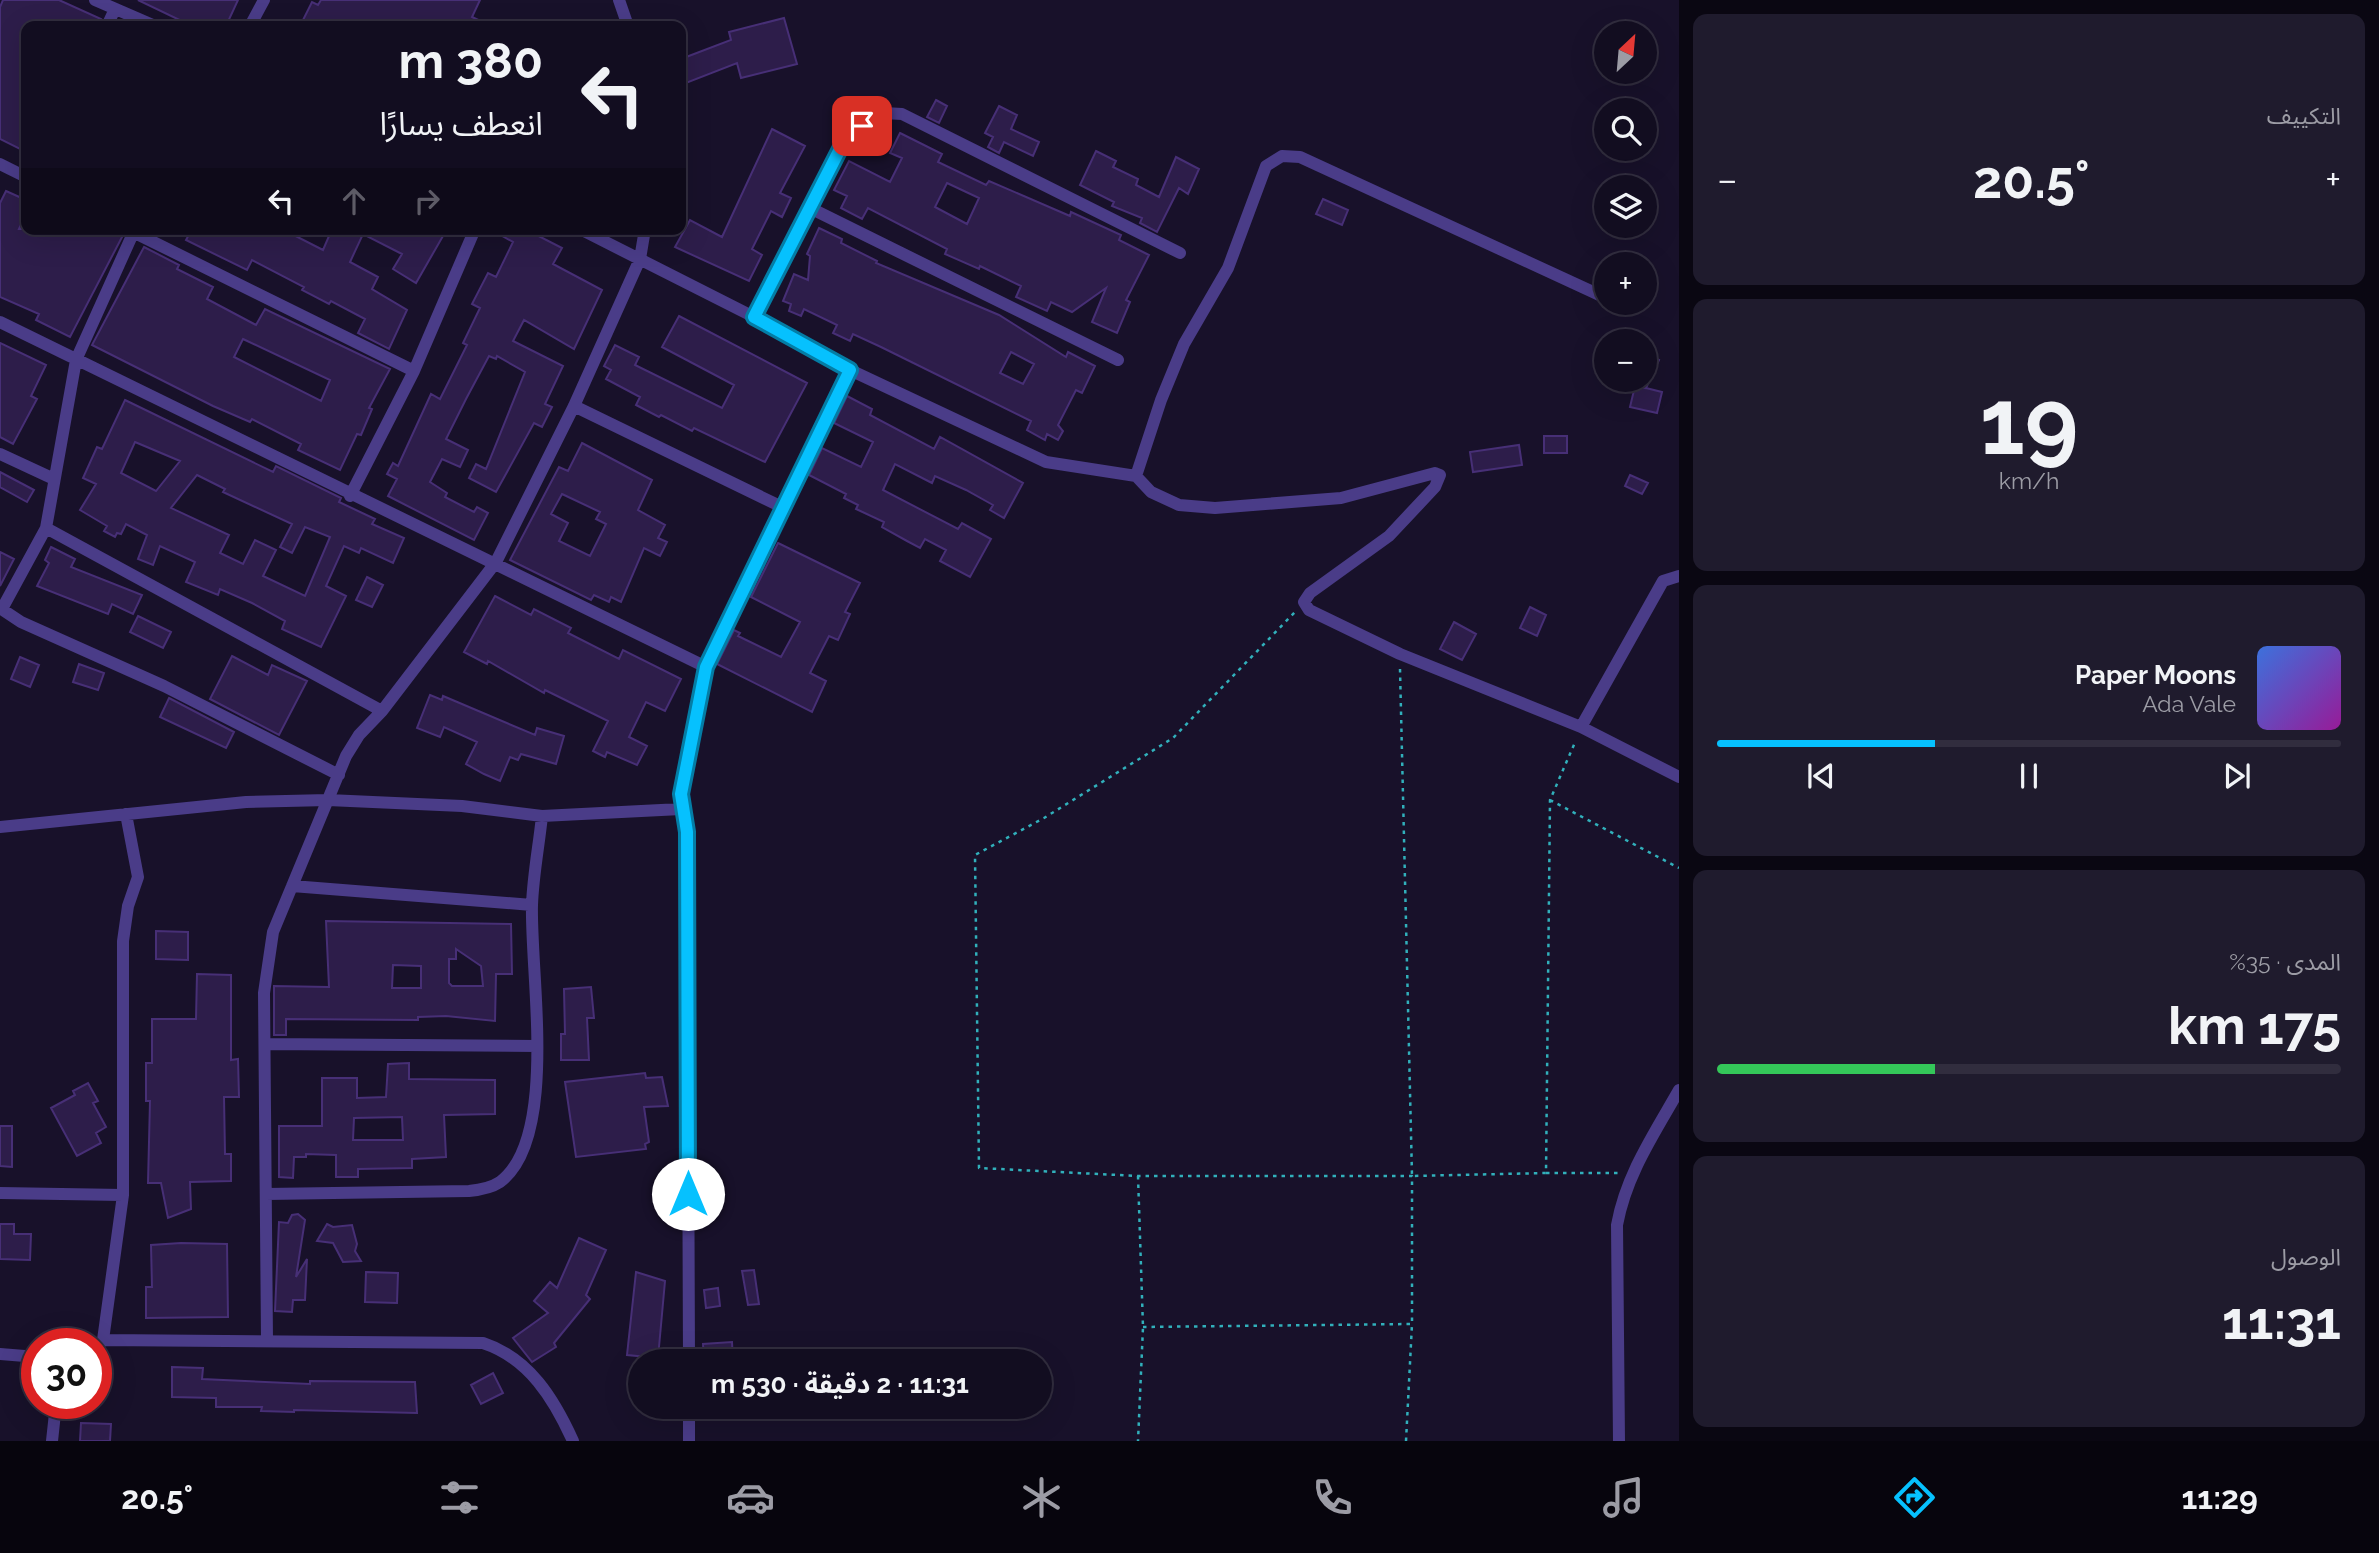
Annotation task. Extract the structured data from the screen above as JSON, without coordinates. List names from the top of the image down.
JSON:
{
  "north": "top right",
  "page": {
    "tile": [
      "التكييف",
      ["19", "km/h"],
      ["المدى · 35%", "175 km"],
      ["الوصول", "11:31"]
    ],
    "map_buttons": ["+", "−"],
    "turn": ["380 m", "انعطف يسارًا"],
    "heat": ["−", "20.5°", "+"],
    "song": ["Paper Moons", "Ada Vale"],
    "limit": "30",
    "trip": "11:31 · 2 دقيقة · 530 m",
    "tabs": ["11:29", "20.5°"]
  }
}
